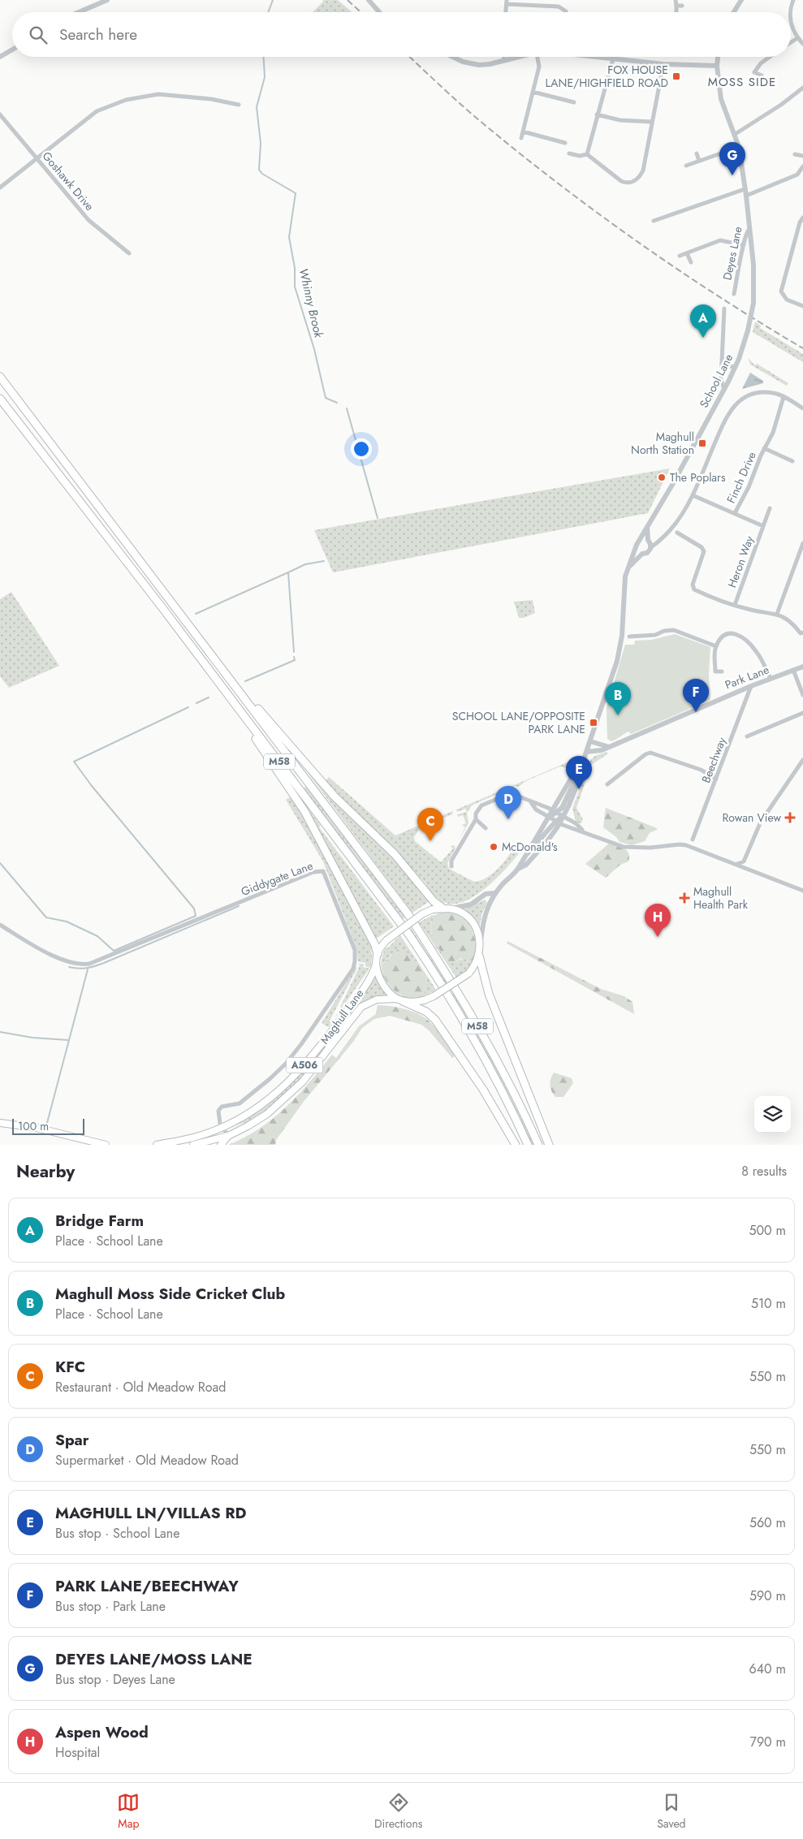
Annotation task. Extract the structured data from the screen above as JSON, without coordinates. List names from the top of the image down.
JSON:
{
  "streets": {
    "highway": ["M58"],
    "main road": ["Maghull Lane", "A506"],
    "street": [
      "Goshawk Drive",
      "Deyes Lane",
      "School Lane",
      "Finch Drive",
      "Heron Way",
      "Park Lane",
      "Beechway",
      "Giddygate Lane"
    ]
  },
  "crossings": [
    ["Deyes Lane", "School Lane"],
    ["School Lane", "Park Lane"],
    ["Finch Drive", "Heron Way"],
    ["Park Lane", "Beechway"],
    ["M58", "Maghull Lane"],
    ["M58", "A506"],
    ["Giddygate Lane", "Maghull Lane"],
    ["Maghull Lane", "A506"]
  ],
  "districts": ["MOSS SIDE"],
  "water": ["Whinny Brook"],
  "places": {
    "transit": ["FOX HOUSE LANE/HIGHFIELD ROAD", "Maghull North Station", "SCHOOL LANE/OPPOSITE PARK LANE"],
    "other": ["The Poplars", "McDonald's"],
    "health": ["Rowan View", "Maghull Health Park"]
  },
  "scale_bar": "100 m",
  "page": {
    "search": "Search here",
    "pins": [
      "G",
      "A",
      "F",
      "B",
      "E",
      "D",
      "C",
      "H"
    ],
    "scale": "100 m",
    "heading": ["Nearby", "8 results"],
    "list": [
      {
        "mark": "A",
        "name": "Bridge Farm",
        "note": "Place · School Lane",
        "value": "500 m"
      },
      {
        "mark": "B",
        "name": "Maghull Moss Side Cricket Club",
        "note": "Place · School Lane",
        "value": "510 m"
      },
      {
        "mark": "C",
        "name": "KFC",
        "note": "Restaurant · Old Meadow Road",
        "value": "550 m"
      },
      {
        "mark": "D",
        "name": "Spar",
        "note": "Supermarket · Old Meadow Road",
        "value": "550 m"
      },
      {
        "mark": "E",
        "name": "MAGHULL LN/VILLAS RD",
        "note": "Bus stop · School Lane",
        "value": "560 m"
      },
      {
        "mark": "F",
        "name": "PARK LANE/BEECHWAY",
        "note": "Bus stop · Park Lane",
        "value": "590 m"
      },
      {
        "mark": "G",
        "name": "DEYES LANE/MOSS LANE",
        "note": "Bus stop · Deyes Lane",
        "value": "640 m"
      },
      {
        "mark": "H",
        "name": "Aspen Wood",
        "note": "Hospital",
        "value": "790 m"
      }
    ],
    "nav": ["Map", "Directions", "Saved"]
  }
}
